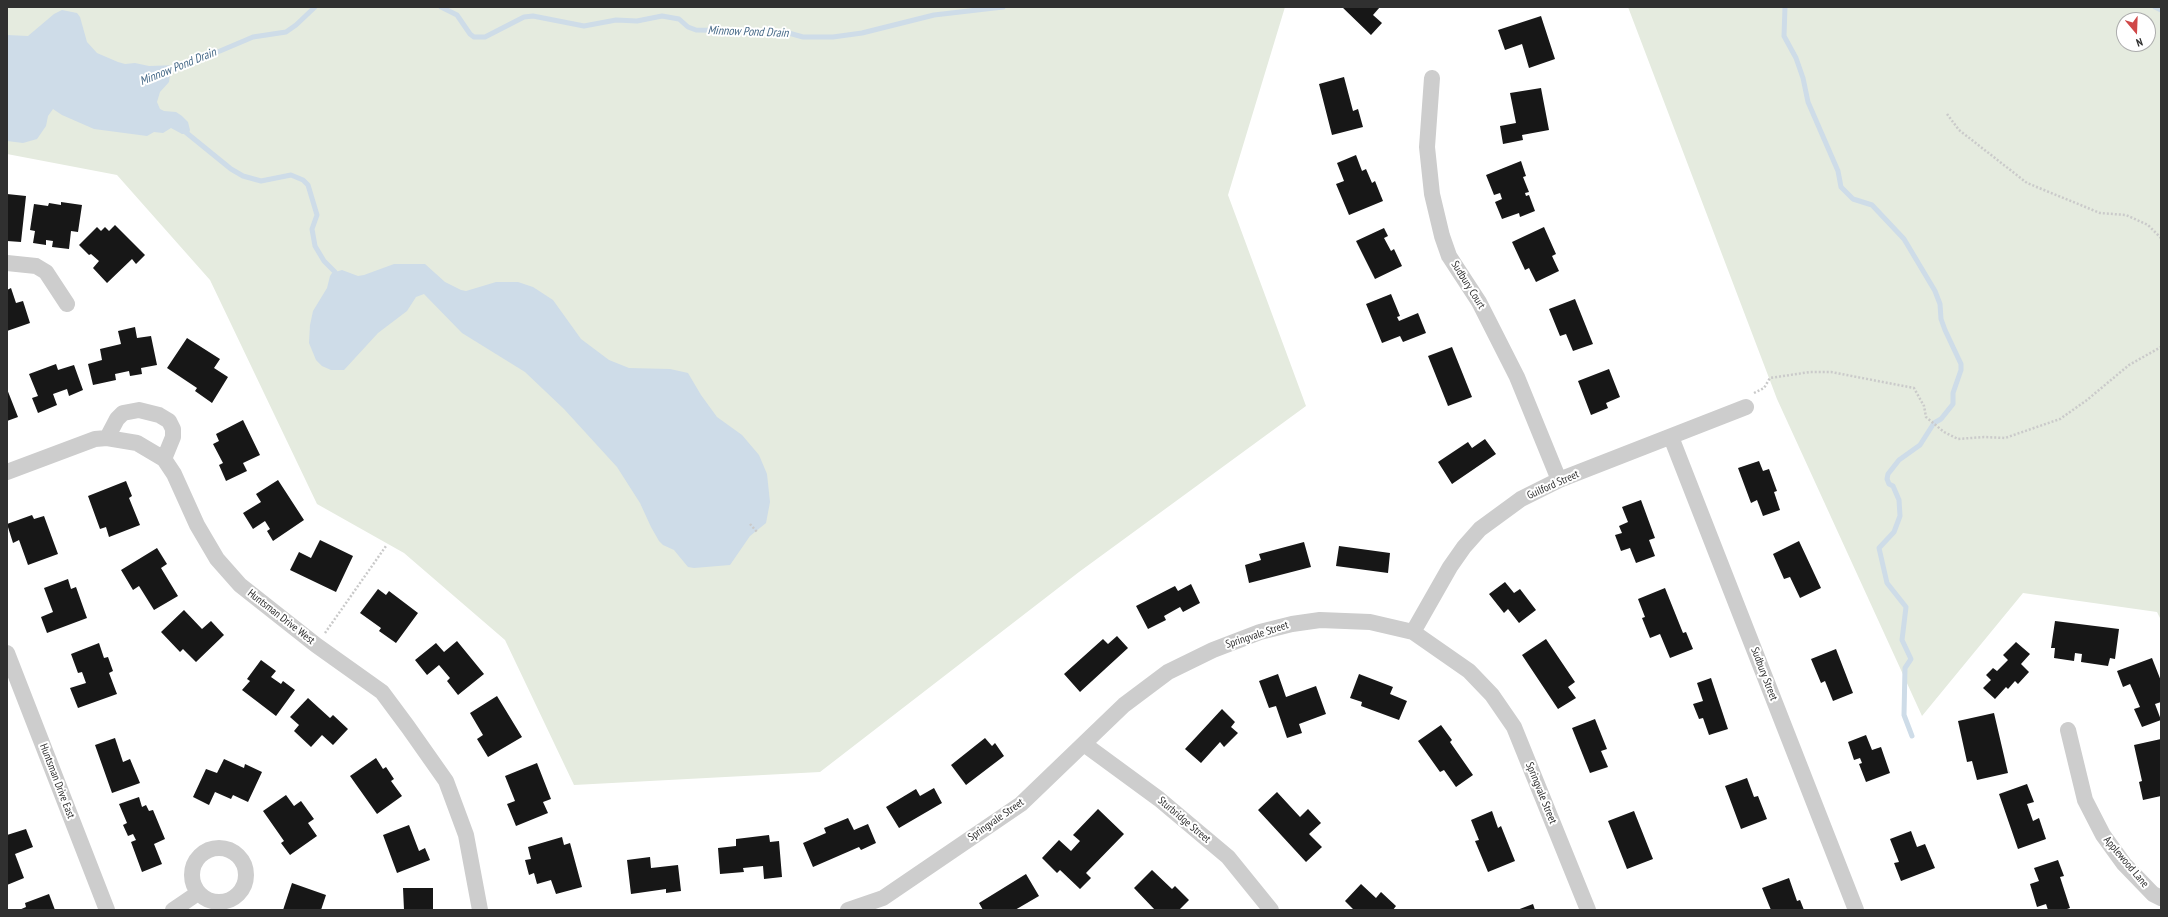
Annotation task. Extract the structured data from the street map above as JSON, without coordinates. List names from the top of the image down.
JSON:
{
  "streets": {
    "street": [
      "Sudbury Court",
      "Guilford Street",
      "Huntsman Drive West",
      "Springvale Street",
      "Sudbury Street",
      "Huntsman Drive East",
      "Sturbridge Street",
      "Applewood Lane"
    ]
  },
  "crossings": [
    ["Sudbury Court", "Guilford Street"],
    ["Guilford Street", "Springvale Street"],
    ["Guilford Street", "Sudbury Street"],
    ["Springvale Street", "Sturbridge Street"]
  ],
  "water": ["Minnow Pond Drain"],
  "north": "bottom"
}
